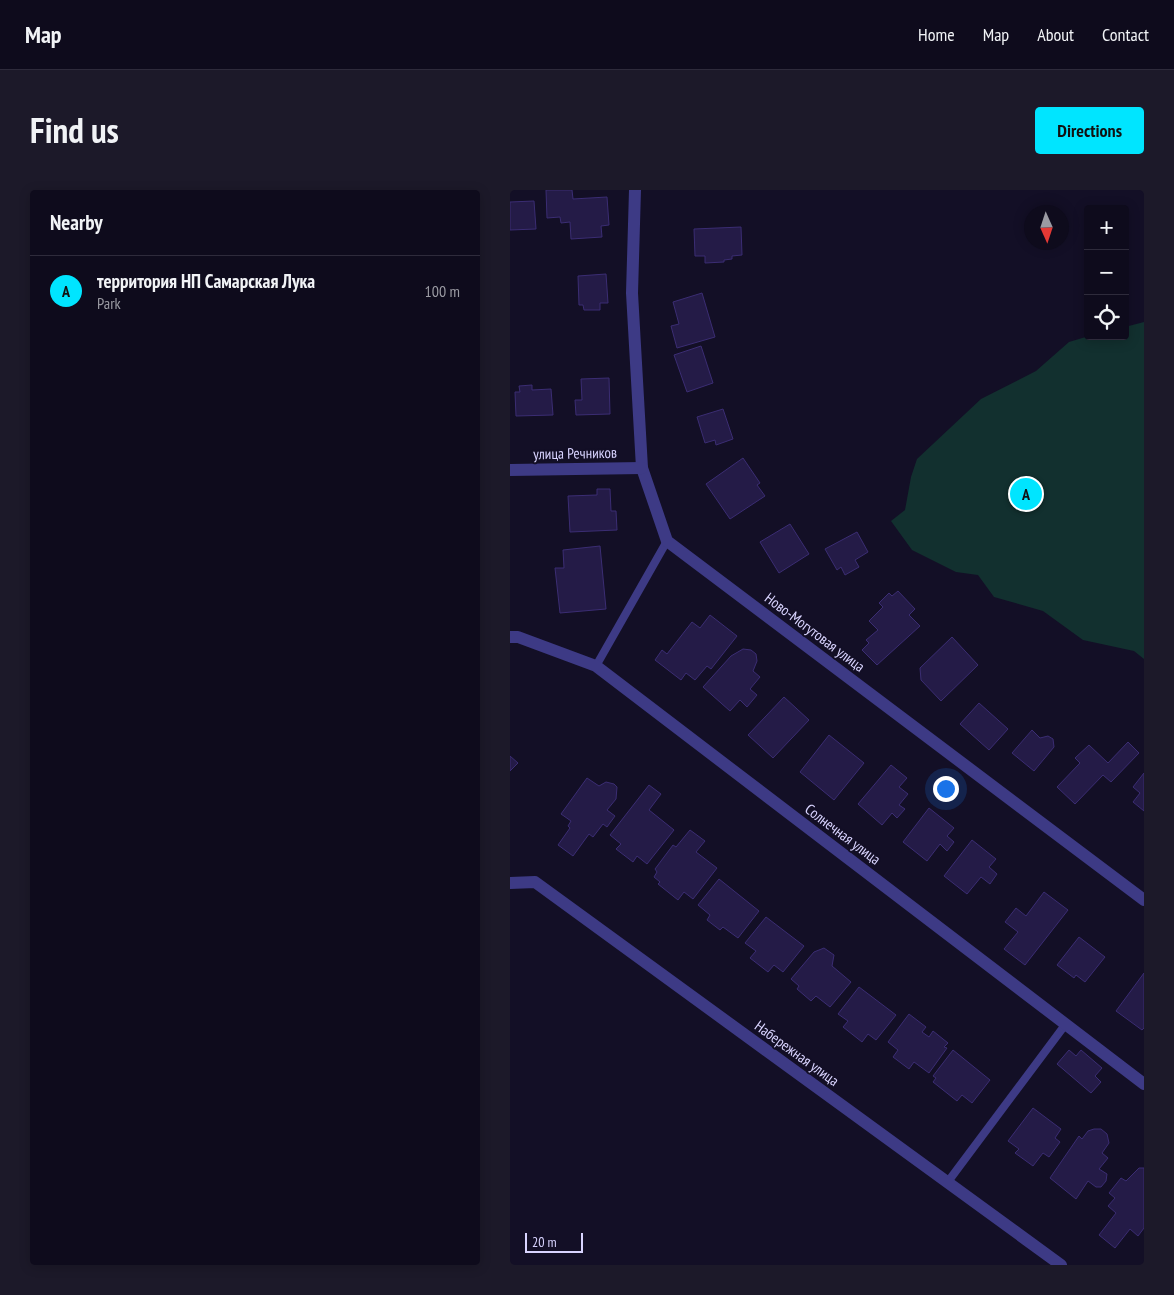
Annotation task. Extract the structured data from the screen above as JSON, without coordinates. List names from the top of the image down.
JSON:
{
  "streets": {
    "street": [
      "улица Речников",
      "Ново-Могутовая улица",
      "Солнечная улица",
      "Набережная улица"
    ]
  },
  "scale_bar": "20 m",
  "north": "bottom",
  "page": {
    "header": "Map",
    "nav": [
      "Home",
      "Map",
      "About",
      "Contact"
    ],
    "title": "Find us",
    "buttons": "Directions",
    "heading": "Nearby",
    "map_buttons": ["+", "−"],
    "list": [
      {
        "mark": "A",
        "name": "территория НП Самарская Лука",
        "note": "Park",
        "value": "100 m"
      }
    ],
    "pins": "A",
    "scale": "20 m"
  }
}
